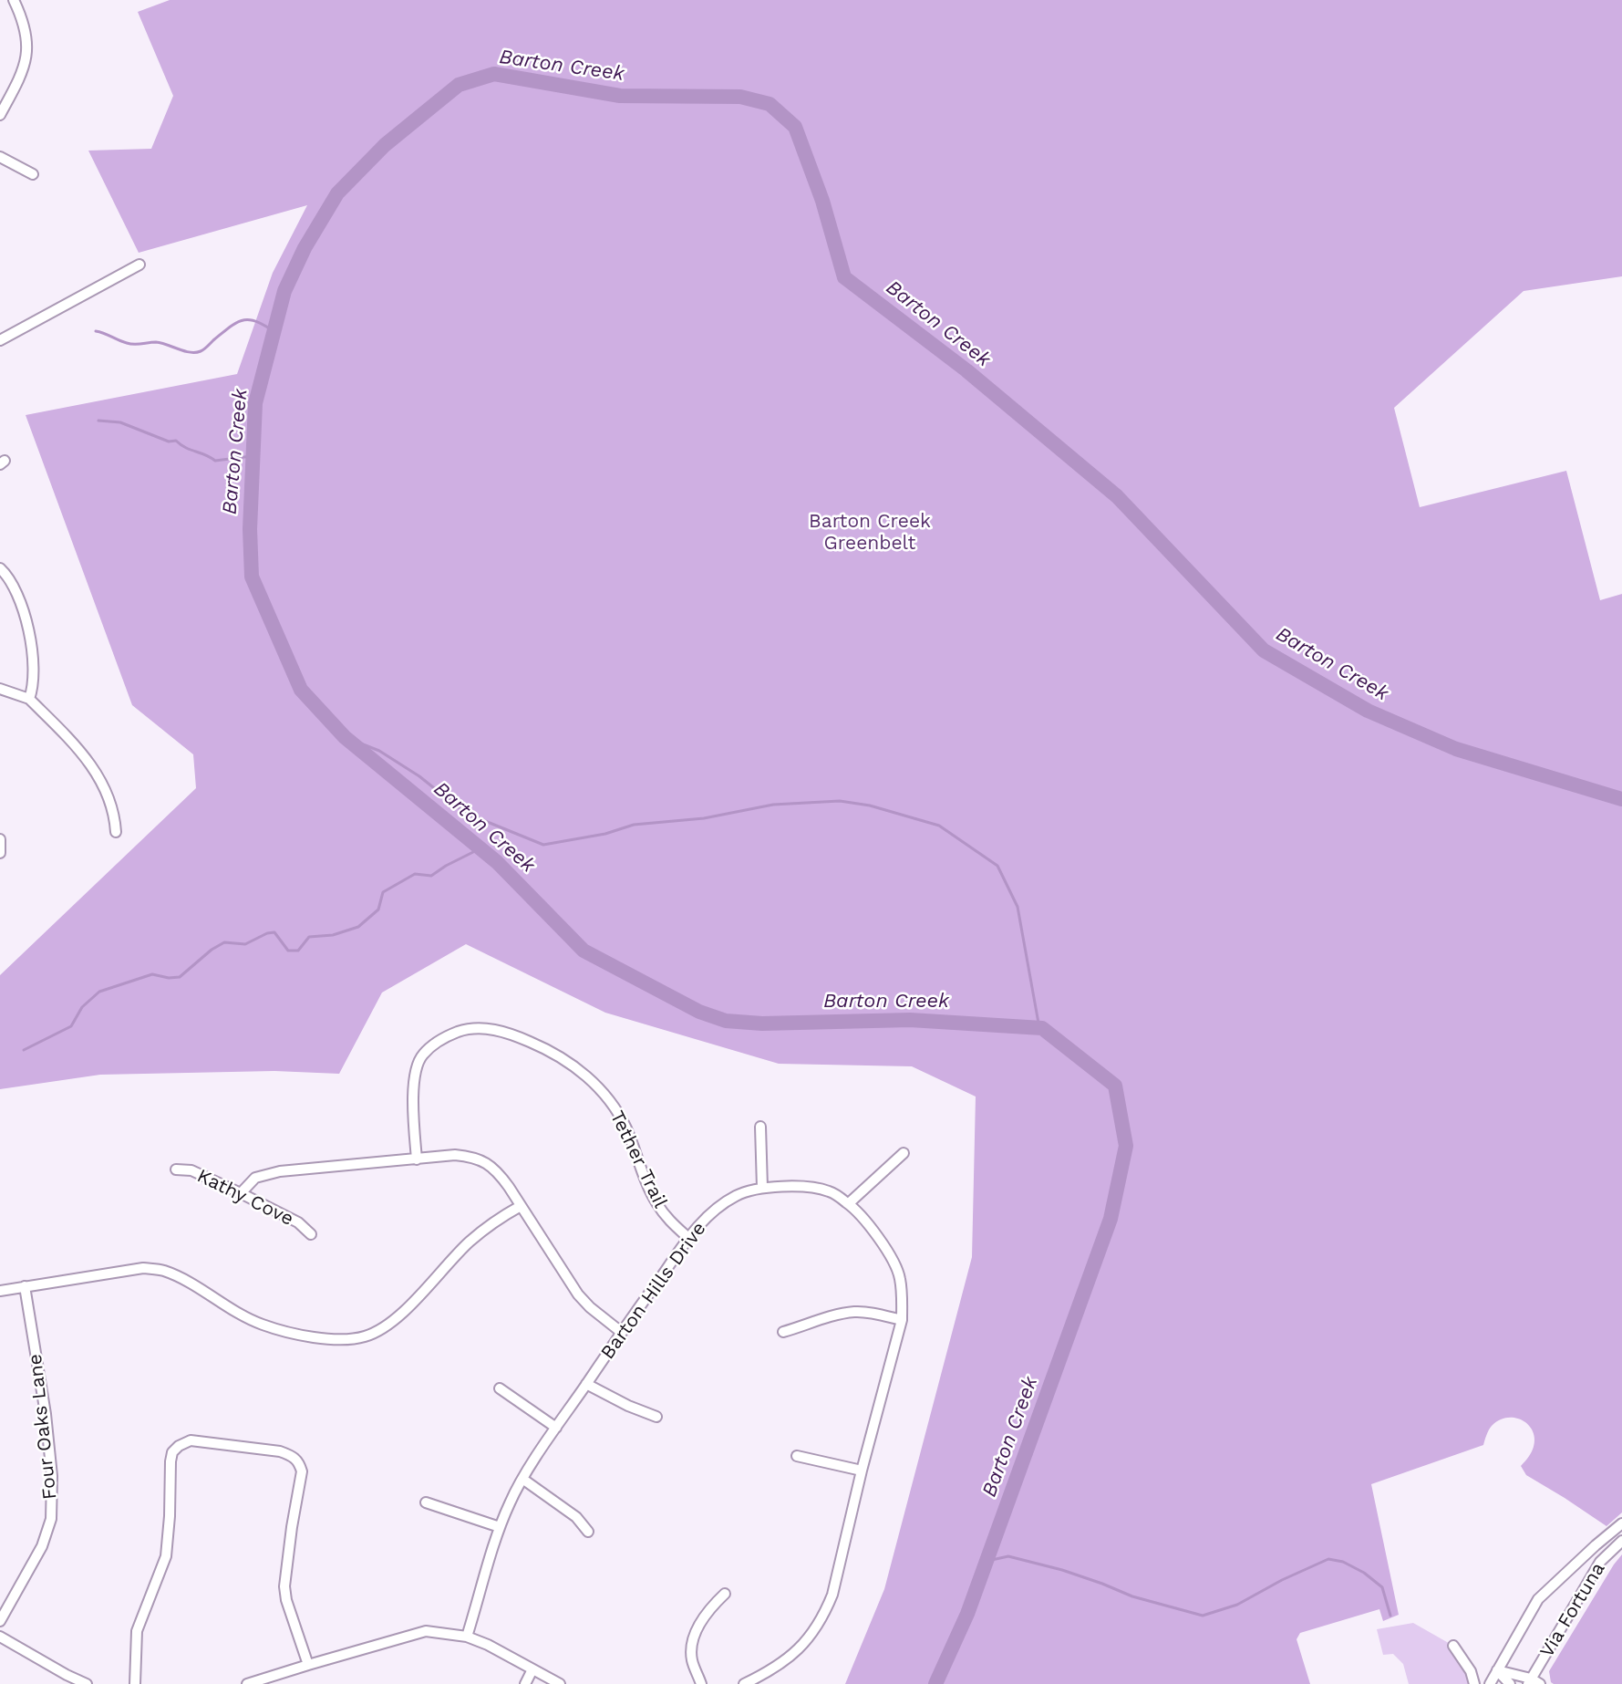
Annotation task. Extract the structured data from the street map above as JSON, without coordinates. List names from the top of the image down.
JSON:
{
  "streets": {
    "street": [
      "Tether Trail",
      "Kathy Cove",
      "Barton Hills Drive",
      "Four Oaks Lane",
      "Via Fortuna"
    ]
  },
  "crossings": [
    ["Tether Trail", "Barton Hills Drive"]
  ],
  "water": ["Barton Creek"],
  "parks": ["Barton Creek Greenbelt"]
}
